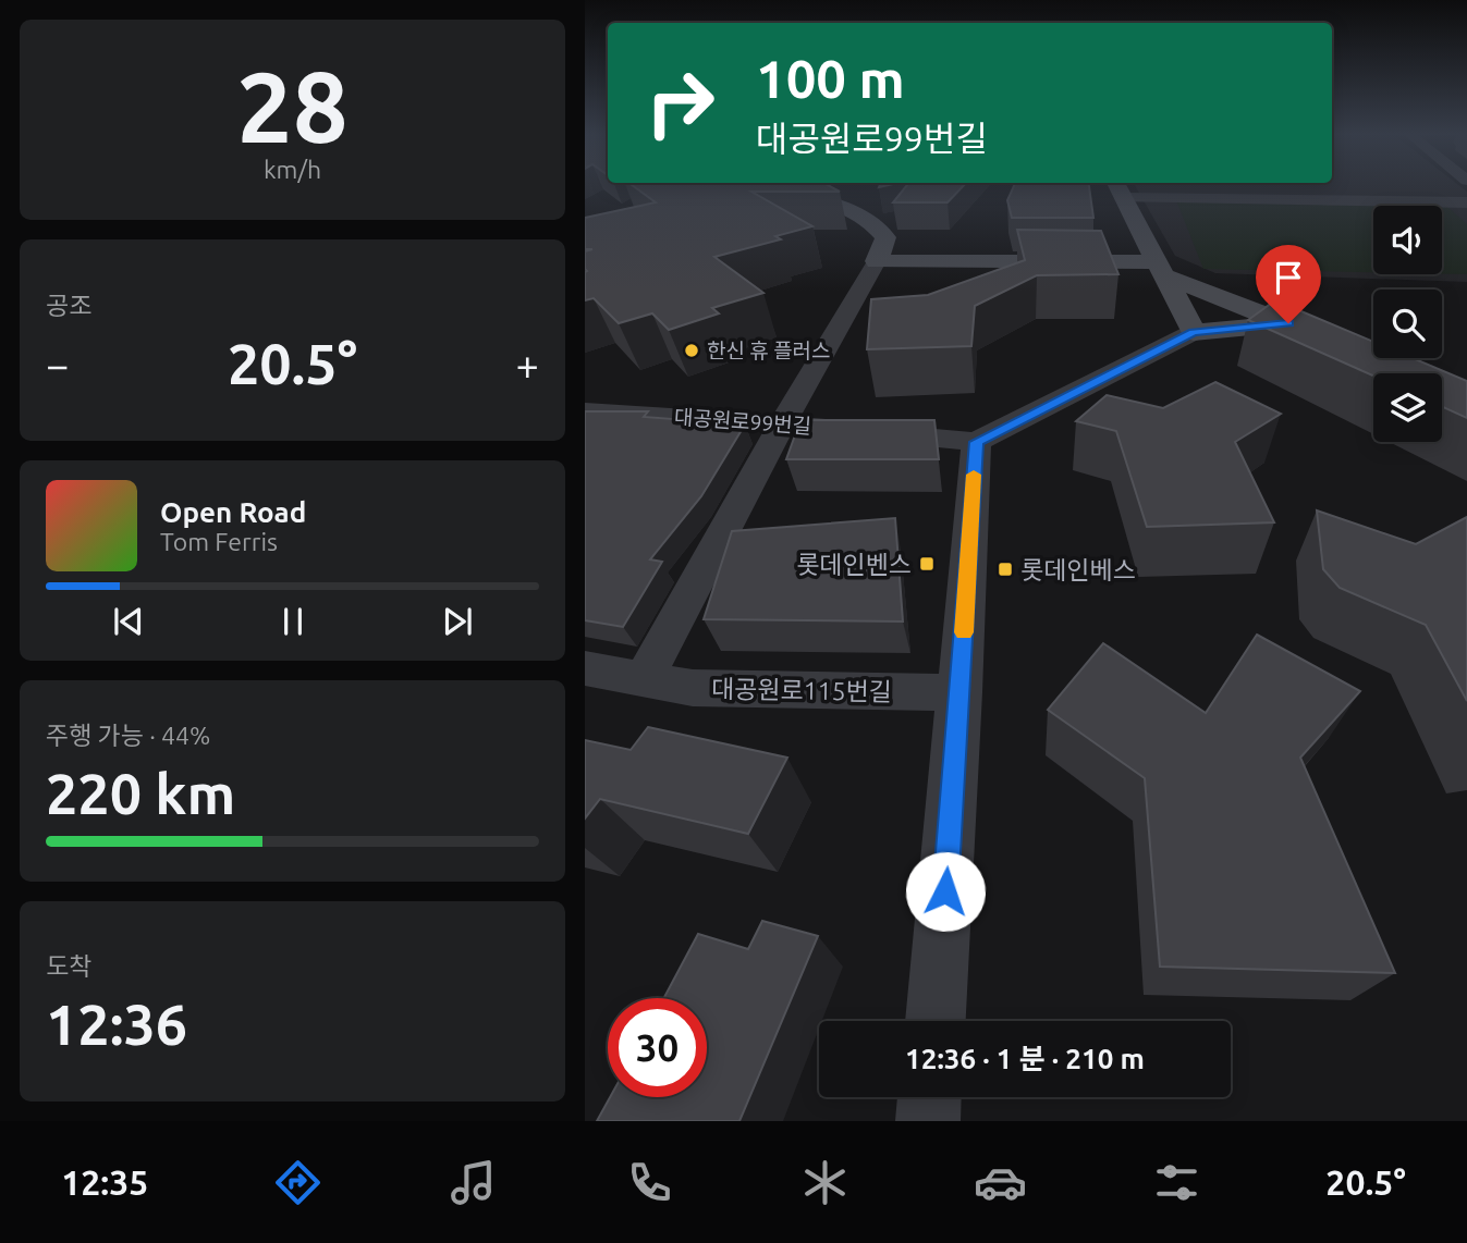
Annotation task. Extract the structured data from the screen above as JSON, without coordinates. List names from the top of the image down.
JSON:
{
  "streets": {
    "street": ["대공원로99번길", "대공원로115번길"]
  },
  "places": {
    "other": ["한신 휴 플러스"],
    "transit": ["롯데인벤스", "롯데인베스"]
  },
  "page": {
    "tile": [
      ["28", "km/h"],
      "공조",
      ["주행 가능 · 44%", "220 km"],
      ["도착", "12:36"]
    ],
    "turn": ["100 m", "대공원로99번길"],
    "heat": ["−", "20.5°", "+"],
    "song": ["Open Road", "Tom Ferris"],
    "limit": "30",
    "trip": "12:36 · 1 분 · 210 m",
    "tabs": ["12:35", "20.5°"]
  }
}
